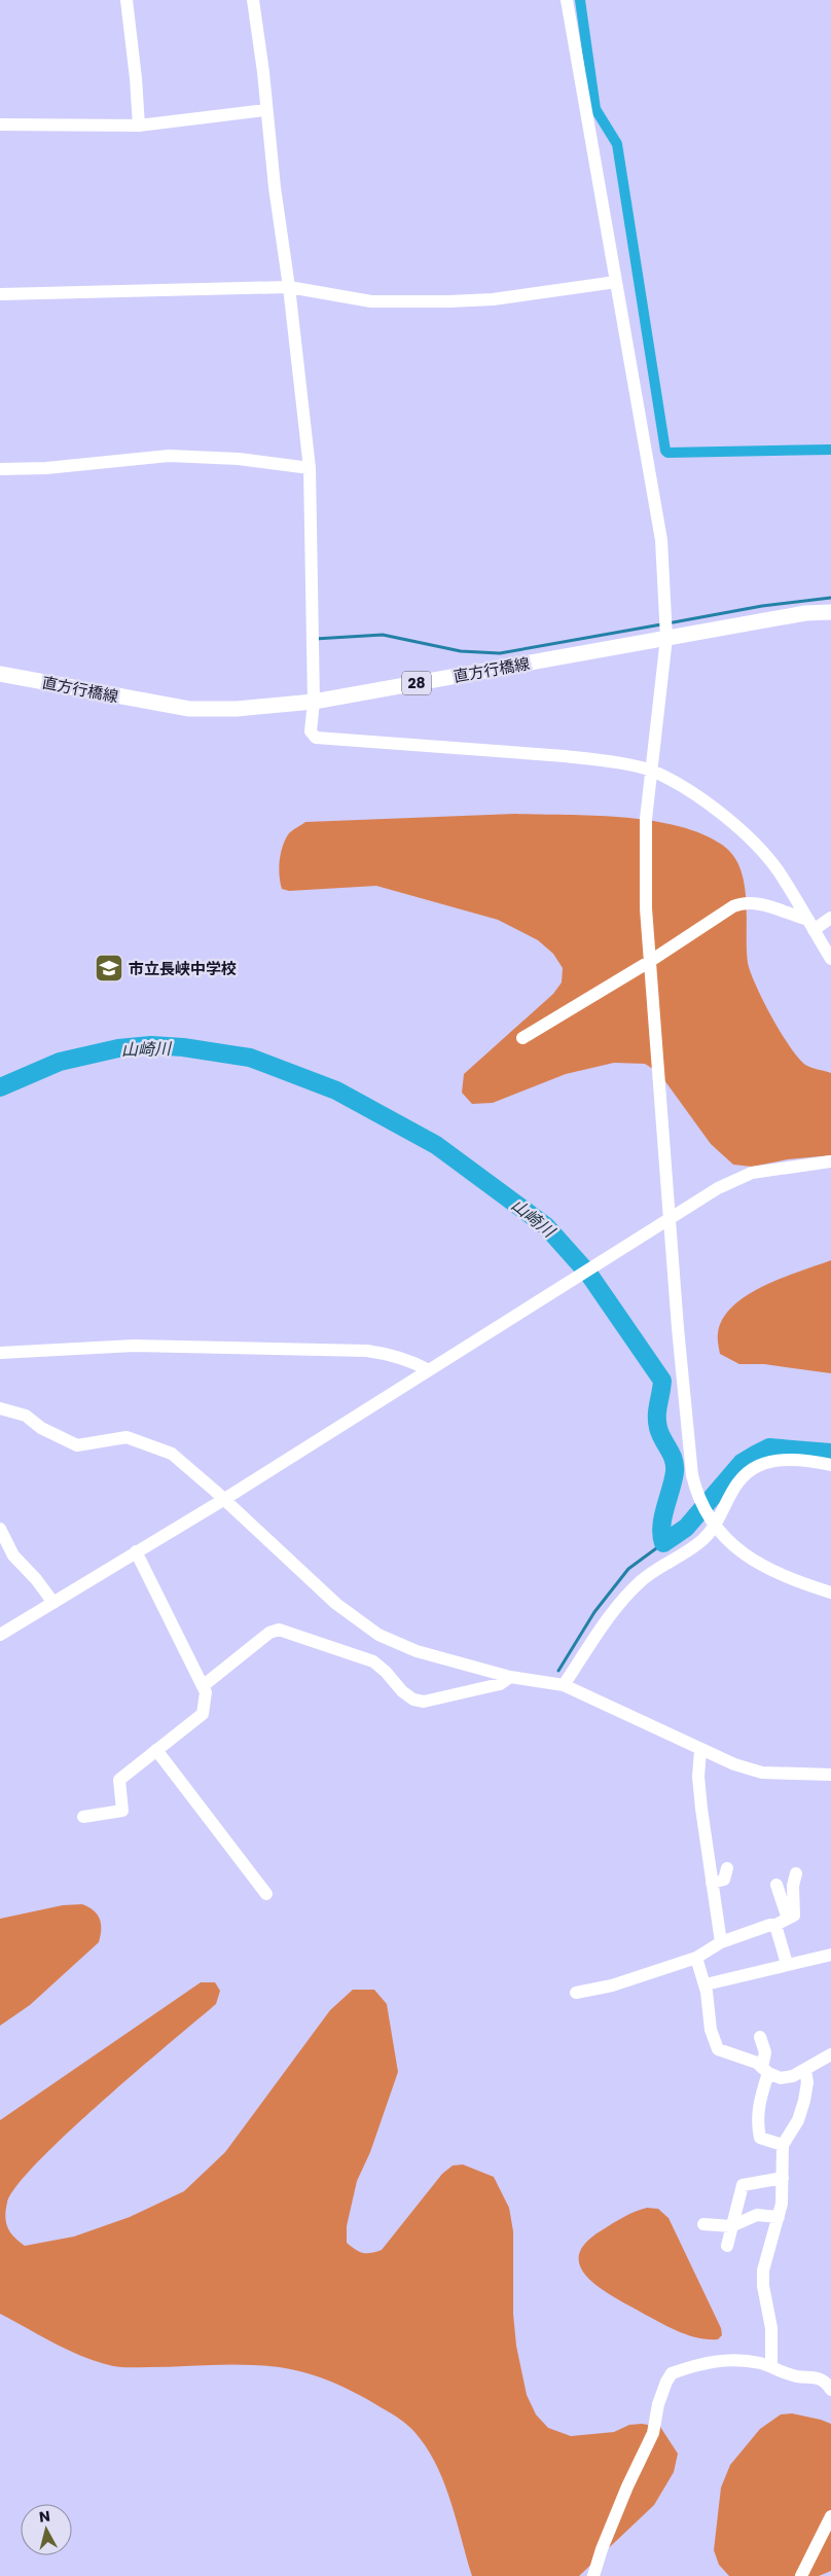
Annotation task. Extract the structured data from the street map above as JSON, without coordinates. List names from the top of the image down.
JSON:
{
  "streets": {
    "main road": ["直方行橋線", "28"]
  },
  "water": ["山崎川"],
  "places": {
    "school or university": ["市立長峡中学校"]
  },
  "north": "top"
}
